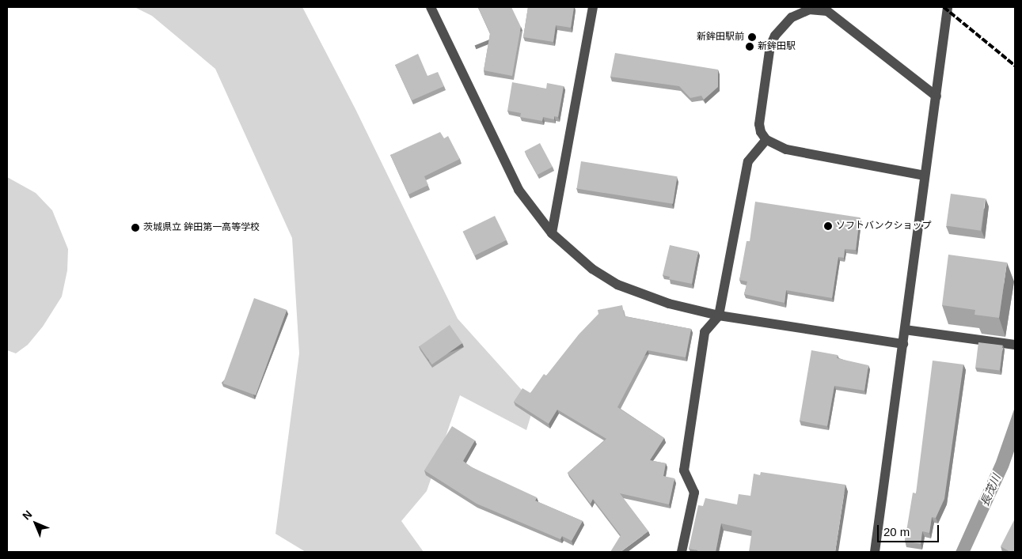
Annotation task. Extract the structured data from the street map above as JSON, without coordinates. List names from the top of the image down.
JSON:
{
  "water": ["長茂川"],
  "places": [
    "新鉾田駅前",
    "新鉾田駅",
    "ソフトバンクショップ",
    "茨城県立 鉾田第一高等学校"
  ],
  "scale_bar": "20 m",
  "north": "top left"
}
